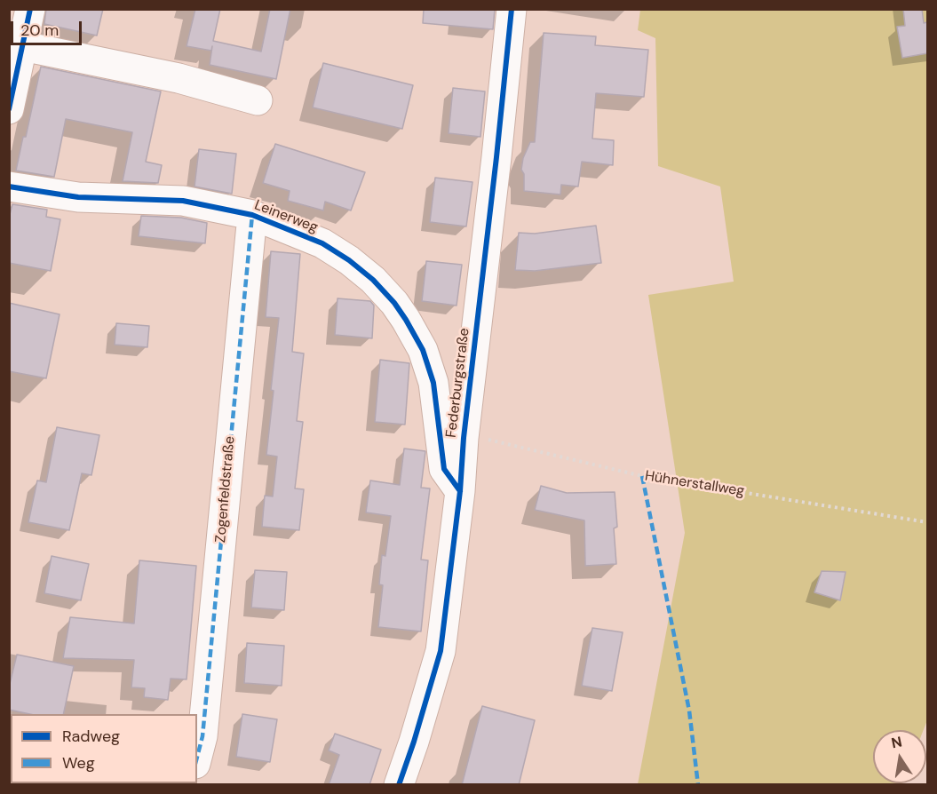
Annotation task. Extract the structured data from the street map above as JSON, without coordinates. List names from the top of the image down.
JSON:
{
  "streets": {
    "street": ["Leinerweg", "Federburgstraße", "Zogenfeldstraße"],
    "path": ["Hühnerstallweg"]
  },
  "crossings": [
    ["Leinerweg", "Federburgstraße"],
    ["Leinerweg", "Zogenfeldstraße"],
    ["Federburgstraße", "Hühnerstallweg"]
  ],
  "legend": ["Radweg", "Weg"],
  "scale_bar": "20 m",
  "north": "top"
}
